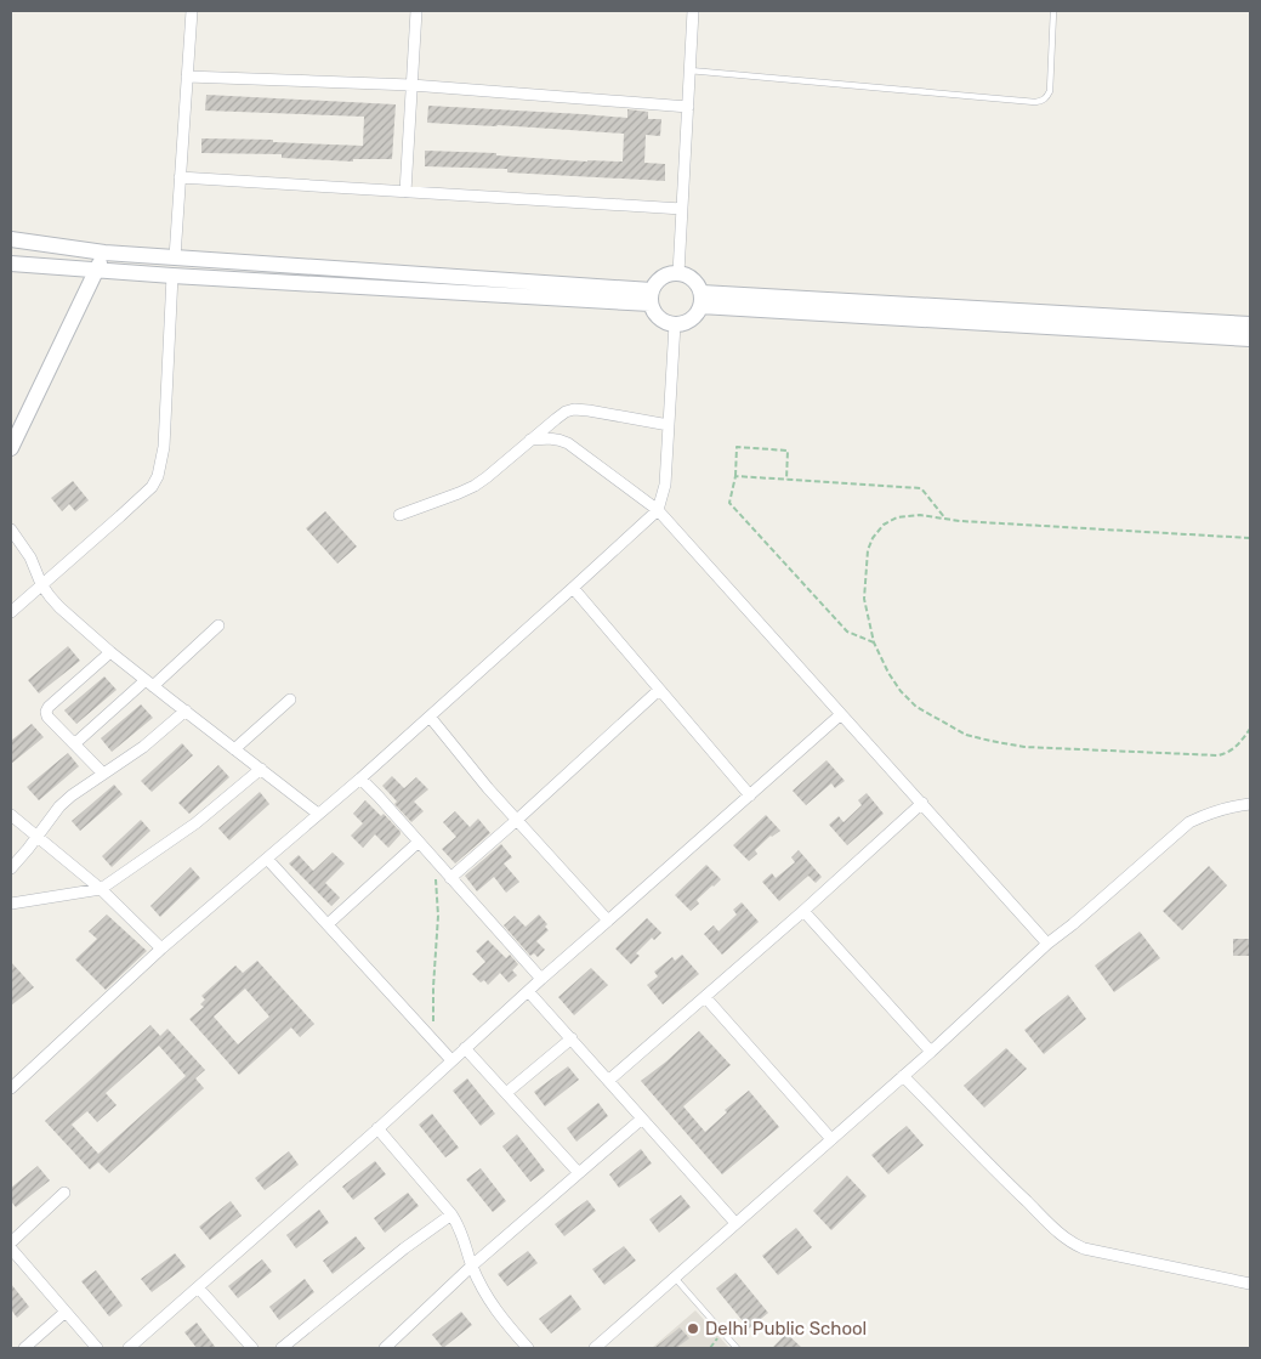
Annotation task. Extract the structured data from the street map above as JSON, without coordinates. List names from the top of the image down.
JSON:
{
  "places": ["Delhi Public School"]
}
